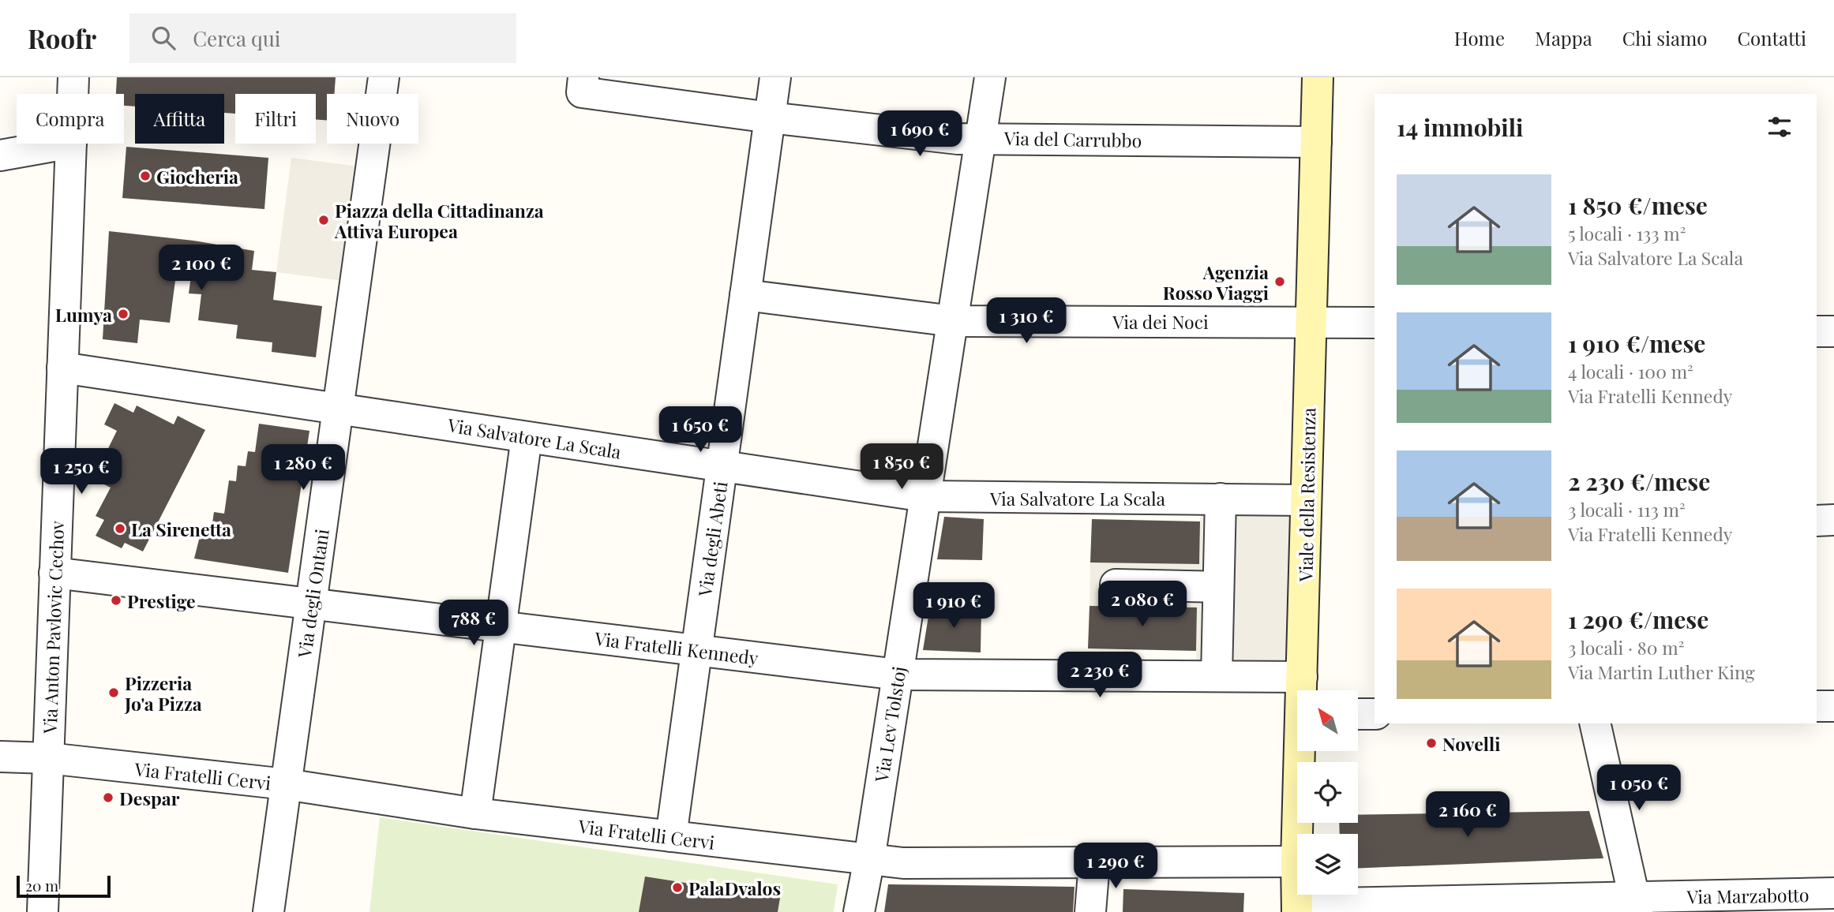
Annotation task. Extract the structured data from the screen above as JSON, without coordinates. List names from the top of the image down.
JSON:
{
  "streets": {
    "street": [
      "Via del Carrubbo",
      "Via dei Noci",
      "Via Salvatore La Scala",
      "Viale della Resistenza",
      "Via degli Abeti",
      "Via degli Ontani",
      "Via Anton Pavlovic Cechov",
      "Via Fratelli Kennedy",
      "Via Lev Tolstoj",
      "Via Fratelli Cervi",
      "Via Marzabotto"
    ]
  },
  "crossings": [
    ["Via del Carrubbo", "Viale della Resistenza"],
    ["Via del Carrubbo", "Via degli Abeti"],
    ["Via del Carrubbo", "Via Lev Tolstoj"],
    ["Via dei Noci", "Viale della Resistenza"],
    ["Via dei Noci", "Via degli Abeti"],
    ["Via dei Noci", "Via Lev Tolstoj"],
    ["Via Salvatore La Scala", "Viale della Resistenza"],
    ["Via Salvatore La Scala", "Via degli Abeti"],
    ["Via Salvatore La Scala", "Via degli Ontani"],
    ["Via Salvatore La Scala", "Via Anton Pavlovic Cechov"],
    ["Via Salvatore La Scala", "Via Lev Tolstoj"],
    ["Viale della Resistenza", "Via Fratelli Kennedy"],
    ["Viale della Resistenza", "Via Fratelli Cervi"],
    ["Viale della Resistenza", "Via Marzabotto"],
    ["Via degli Abeti", "Via Fratelli Kennedy"],
    ["Via degli Abeti", "Via Fratelli Cervi"],
    ["Via degli Ontani", "Via Fratelli Kennedy"],
    ["Via degli Ontani", "Via Fratelli Cervi"],
    ["Via Anton Pavlovic Cechov", "Via Fratelli Kennedy"],
    ["Via Anton Pavlovic Cechov", "Via Fratelli Cervi"],
    ["Via Fratelli Kennedy", "Via Lev Tolstoj"],
    ["Via Lev Tolstoj", "Via Fratelli Cervi"]
  ],
  "places": [
    "Giocheria",
    "Piazza della Cittadinanza Attiva Europea",
    "Agenzia Rosso Viaggi",
    "Lumya",
    "La Sirenetta",
    "Prestige",
    "Pizzeria Jo'a Pizza",
    "Novelli",
    "Despar",
    "PalaDvalos"
  ],
  "scale_bar": "20 m",
  "north": "top left",
  "page": {
    "header": "Roofr",
    "search": "Cerca qui",
    "nav": [
      "Home",
      "Mappa",
      "Chi siamo",
      "Contatti"
    ],
    "chip": [
      "Compra",
      "Affitta",
      "Filtri",
      "Nuovo"
    ],
    "heading": "14 immobili",
    "price": [
      "1 690 €",
      "2 100 €",
      "1 310 €",
      "1 650 €",
      "1 850 €",
      "1 280 €",
      "1 250 €",
      "2 080 €",
      "1 910 €",
      "788 €",
      "2 230 €",
      "1 050 €",
      "2 160 €",
      "1 290 €"
    ],
    "list": [
      {
        "name": "1 850 €/mese",
        "note": "5 locali · 133 m² · Via Salvatore La Scala"
      },
      {
        "name": "1 910 €/mese",
        "note": "4 locali · 100 m² · Via Fratelli Kennedy"
      },
      {
        "name": "2 230 €/mese",
        "note": "3 locali · 113 m² · Via Fratelli Kennedy"
      },
      {
        "name": "1 290 €/mese",
        "note": "3 locali · 80 m² · Via Martin Luther King"
      }
    ],
    "scale": "20 m"
  }
}
